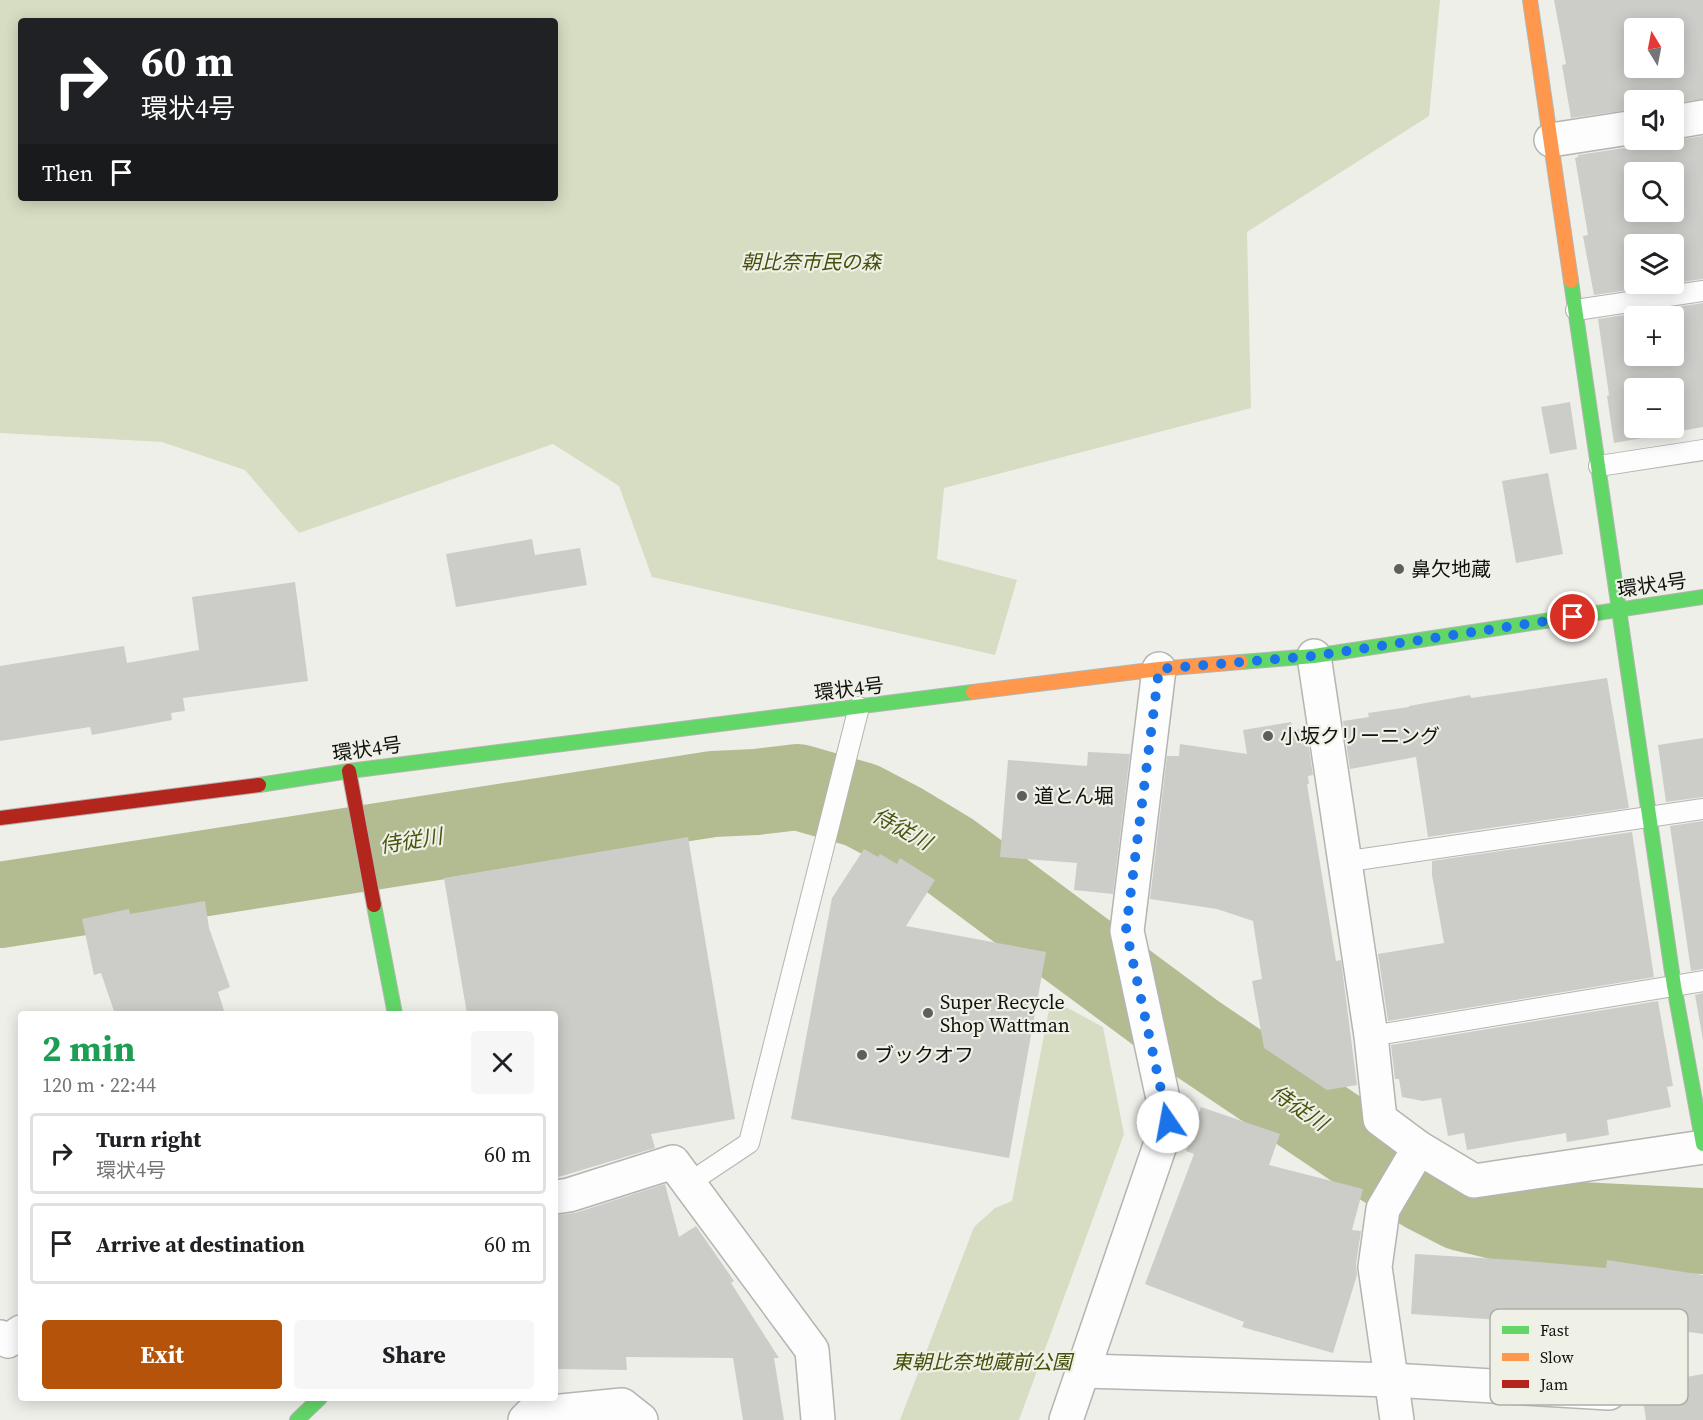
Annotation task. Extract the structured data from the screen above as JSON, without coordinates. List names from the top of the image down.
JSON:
{
  "streets": {
    "main road": ["環状4号"]
  },
  "water": ["侍従川"],
  "parks": ["朝比奈市民の森", "東朝比奈地蔵前公園"],
  "places": [
    "鼻欠地蔵",
    "小坂クリーニング",
    "道とん堀",
    "Super Recycle Shop Wattman",
    "ブックオフ"
  ],
  "legend": ["Fast", "Slow", "Jam"],
  "north": "top",
  "page": {
    "map_buttons": ["+", "−"],
    "turn": ["60 m", "環状4号"],
    "then": "Then",
    "heading": ["2 min", "120 m · 22:44"],
    "list": [
      {
        "name": "Turn right",
        "note": "環状4号",
        "value": "60 m"
      },
      {
        "name": "Arrive at destination",
        "value": "60 m"
      }
    ],
    "buttons": ["Exit", "Share"]
  }
}
